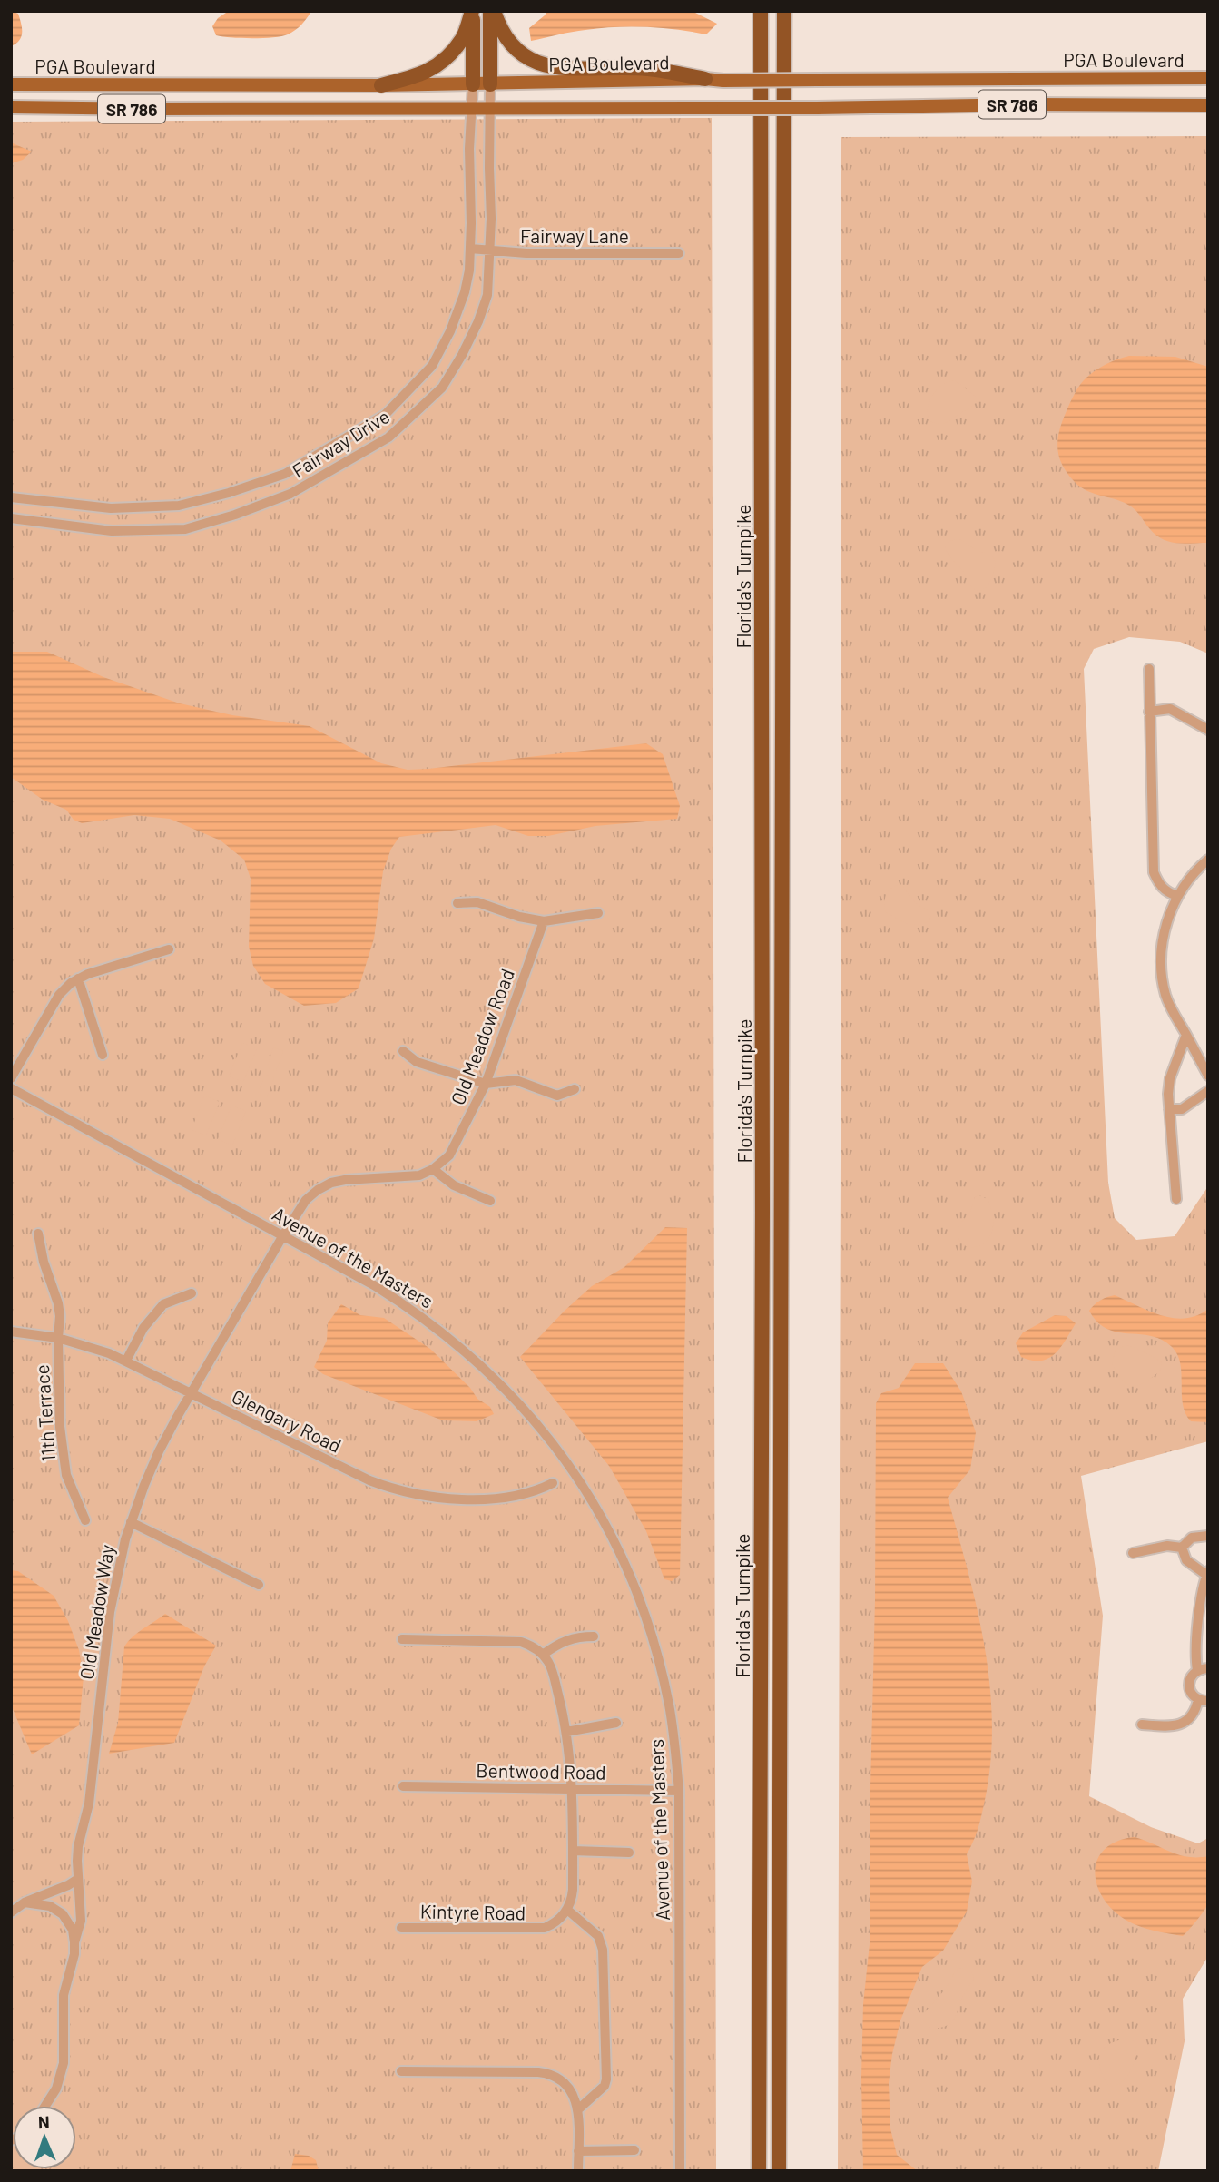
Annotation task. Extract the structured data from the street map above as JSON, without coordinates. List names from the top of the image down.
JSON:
{
  "streets": {
    "highway": ["Florida's Turnpike"],
    "main road": ["PGA Boulevard", "SR 786"],
    "street": [
      "Fairway Lane",
      "Fairway Drive",
      "Old Meadow Road",
      "Avenue of the Masters",
      "11th Terrace",
      "Glengary Road",
      "Old Meadow Way",
      "Bentwood Road",
      "Kintyre Road"
    ]
  },
  "crossings": [
    ["PGA Boulevard", "Fairway Drive"],
    ["SR 786", "Fairway Drive"],
    ["Fairway Lane", "Fairway Drive"],
    ["Avenue of the Masters", "Old Meadow Way"],
    ["Avenue of the Masters", "Bentwood Road"],
    ["11th Terrace", "Glengary Road"],
    ["Glengary Road", "Old Meadow Way"]
  ],
  "north": "top"
}
